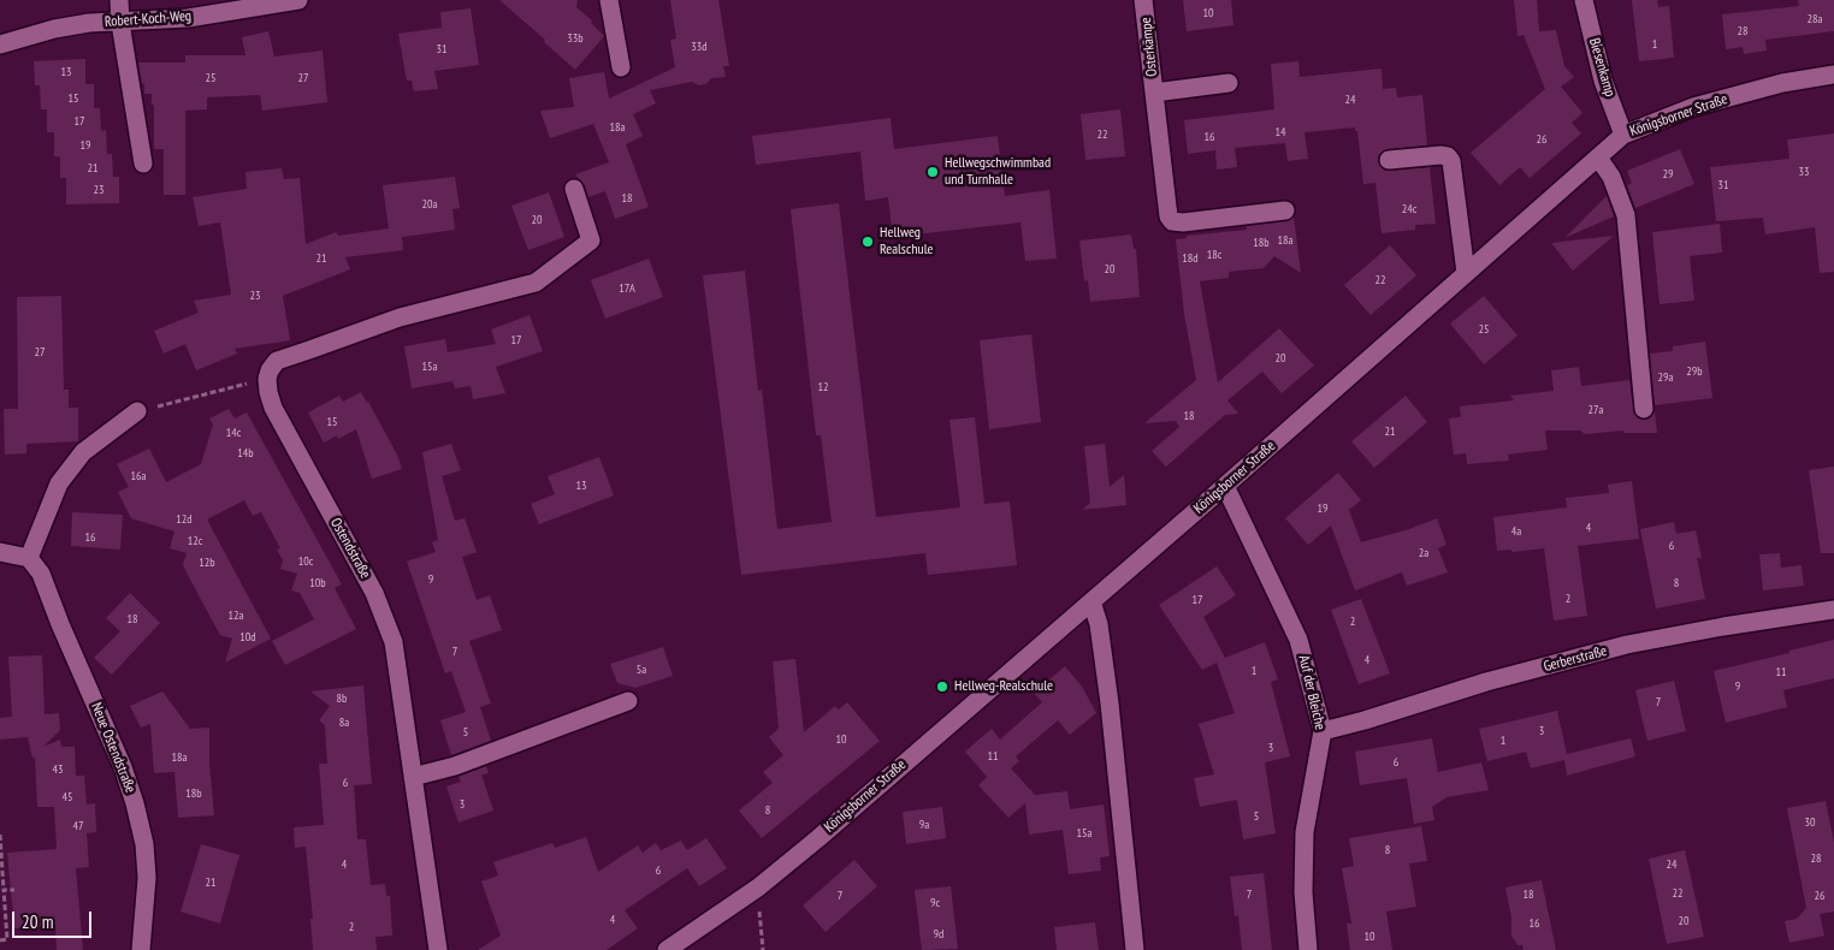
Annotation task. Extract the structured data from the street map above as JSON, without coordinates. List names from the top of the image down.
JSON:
{
  "streets": {
    "street": [
      "Robert-Koch-Weg",
      "Osterkämpe",
      "Biesenkamp",
      "Königsborner Straße",
      "Ostendstraße",
      "Gerberstraße",
      "Auf der Bleiche",
      "Neue Ostendstraße"
    ]
  },
  "crossings": [
    ["Biesenkamp", "Königsborner Straße"],
    ["Königsborner Straße", "Auf der Bleiche"],
    ["Gerberstraße", "Auf der Bleiche"]
  ],
  "places": ["Hellwegschwimmbad und Turnhalle", "Hellweg Realschule", "Hellweg-Realschule"],
  "house_numbers": [
    "10",
    "28a",
    "28",
    "33b",
    "1",
    "33d",
    "31",
    "13",
    "25",
    "27",
    "15",
    "24",
    "17",
    "18a",
    "14",
    "22",
    "16",
    "26",
    "19",
    "21",
    "33",
    "29",
    "31",
    "23",
    "18",
    "20a",
    "24c",
    "20",
    "18a",
    "18b",
    "18c",
    "21",
    "18d",
    "20",
    "22",
    "17A",
    "23",
    "25",
    "17",
    "27",
    "20",
    "15a",
    "29b",
    "29a",
    "12",
    "27a",
    "18",
    "15",
    "21",
    "14c",
    "14b",
    "16a",
    "13",
    "19",
    "12d",
    "4",
    "4a",
    "16",
    "12c",
    "6",
    "2a",
    "10c",
    "12b",
    "9",
    "10b",
    "8",
    "2",
    "17",
    "12a",
    "18",
    "2",
    "10d",
    "7",
    "4",
    "5a",
    "1",
    "11",
    "9",
    "8b",
    "7",
    "8a",
    "3",
    "5",
    "10",
    "1",
    "3",
    "11",
    "18a",
    "6",
    "43",
    "6",
    "18b",
    "45",
    "3",
    "8",
    "5",
    "30",
    "9a",
    "47",
    "15a",
    "8",
    "28",
    "4",
    "24",
    "6",
    "21",
    "22",
    "7",
    "18",
    "7",
    "26",
    "9c",
    "4",
    "20",
    "16",
    "2",
    "9d",
    "10"
  ],
  "scale_bar": "20 m"
}
